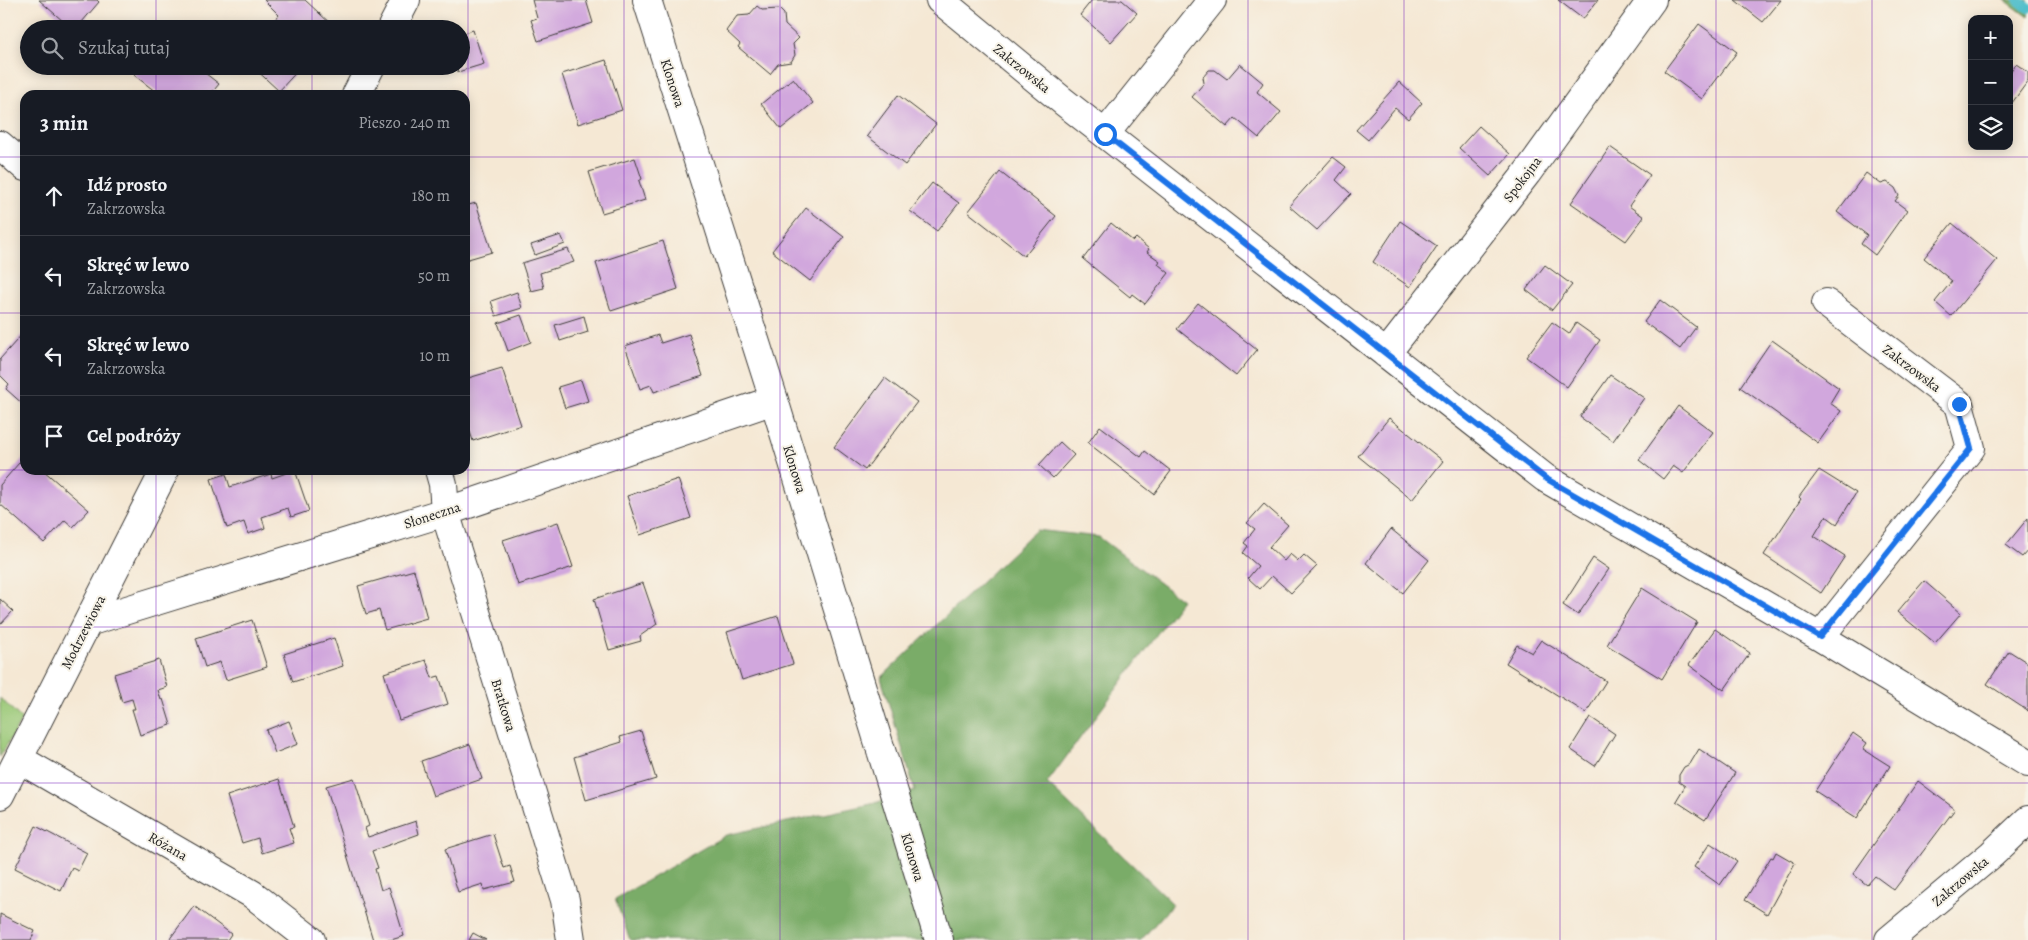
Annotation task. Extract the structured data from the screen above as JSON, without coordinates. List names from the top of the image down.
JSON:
{
  "streets": {
    "street": [
      "Zakrzowska",
      "Klonowa",
      "Spokojna",
      "Słoneczna",
      "Modrzewiowa",
      "Bratkowa",
      "Różana"
    ]
  },
  "crossings": [
    ["Zakrzowska", "Spokojna"],
    ["Klonowa", "Słoneczna"],
    ["Słoneczna", "Modrzewiowa"],
    ["Słoneczna", "Bratkowa"],
    ["Modrzewiowa", "Różana"]
  ],
  "page": {
    "map_buttons": ["+", "−"],
    "search": "Szukaj tutaj",
    "heading": ["3 min", "Pieszo · 240 m"],
    "list": [
      ["Idź prosto", "Zakrzowska", "180 m"],
      ["Skręć w lewo", "Zakrzowska", "50 m"],
      ["Skręć w lewo", "Zakrzowska", "10 m"],
      "Cel podróży"
    ]
  }
}
